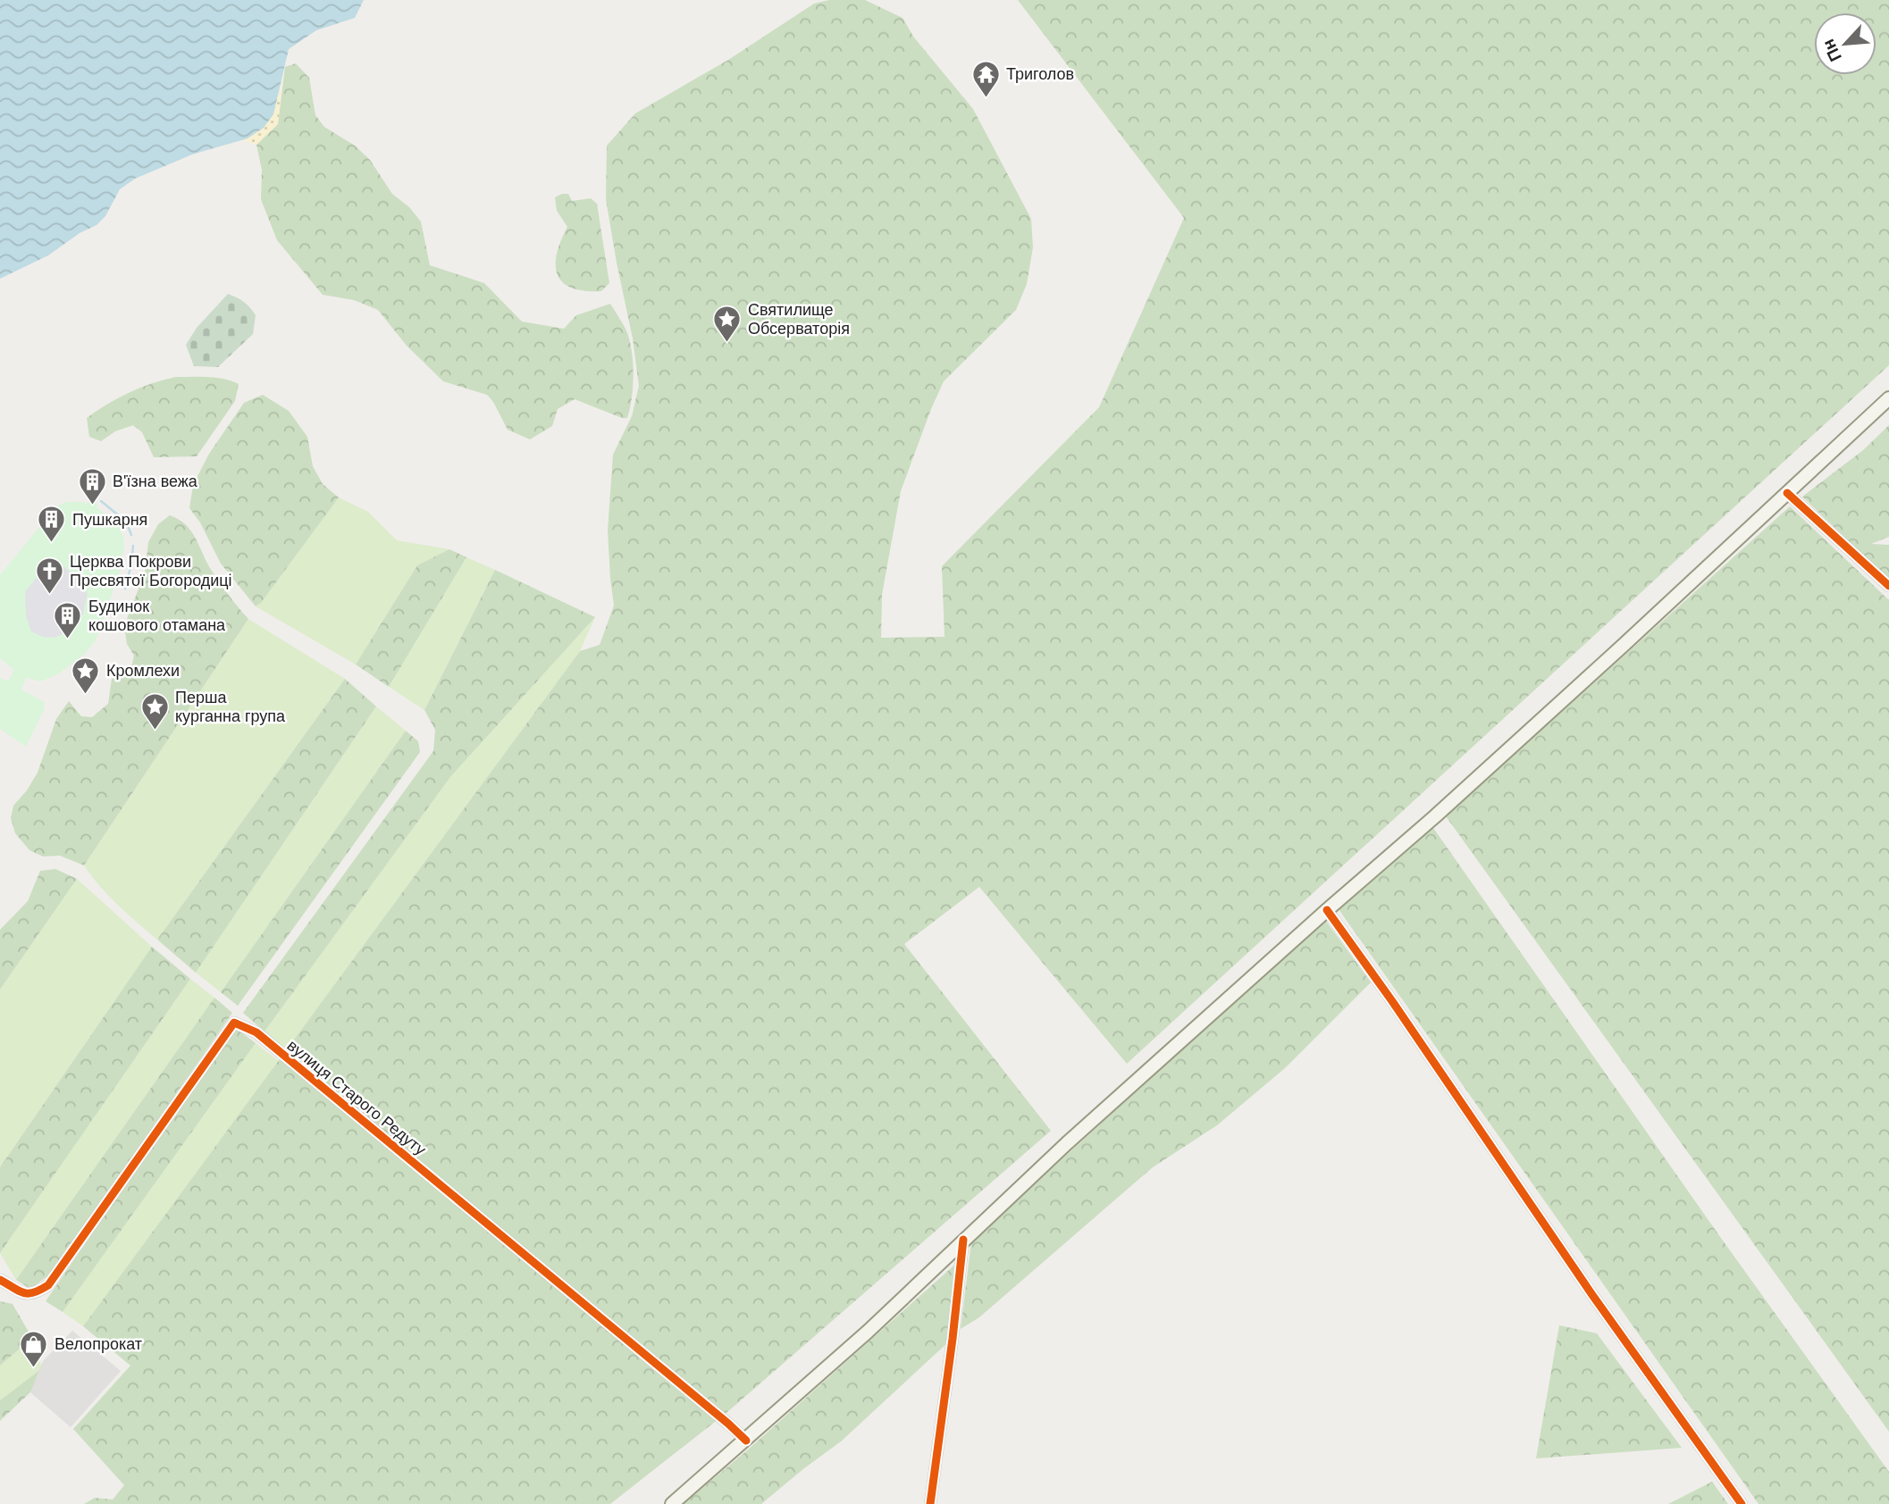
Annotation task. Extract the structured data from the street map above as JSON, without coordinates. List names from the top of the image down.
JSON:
{
  "streets": {
    "street": ["вулиця Старого Редуту"]
  },
  "places": {
    "temple": ["Триголов"],
    "place": ["Святилище Обсерваторія", "Кромлехи", "Перша курганна група"],
    "building": ["В'їзна вежа", "Пушкарня", "Будинок кошового отамана"],
    "church": ["Церква Покрови Пресвятої Богородиці"],
    "shop": ["Велопрокат"]
  },
  "north": "bottom left"
}
